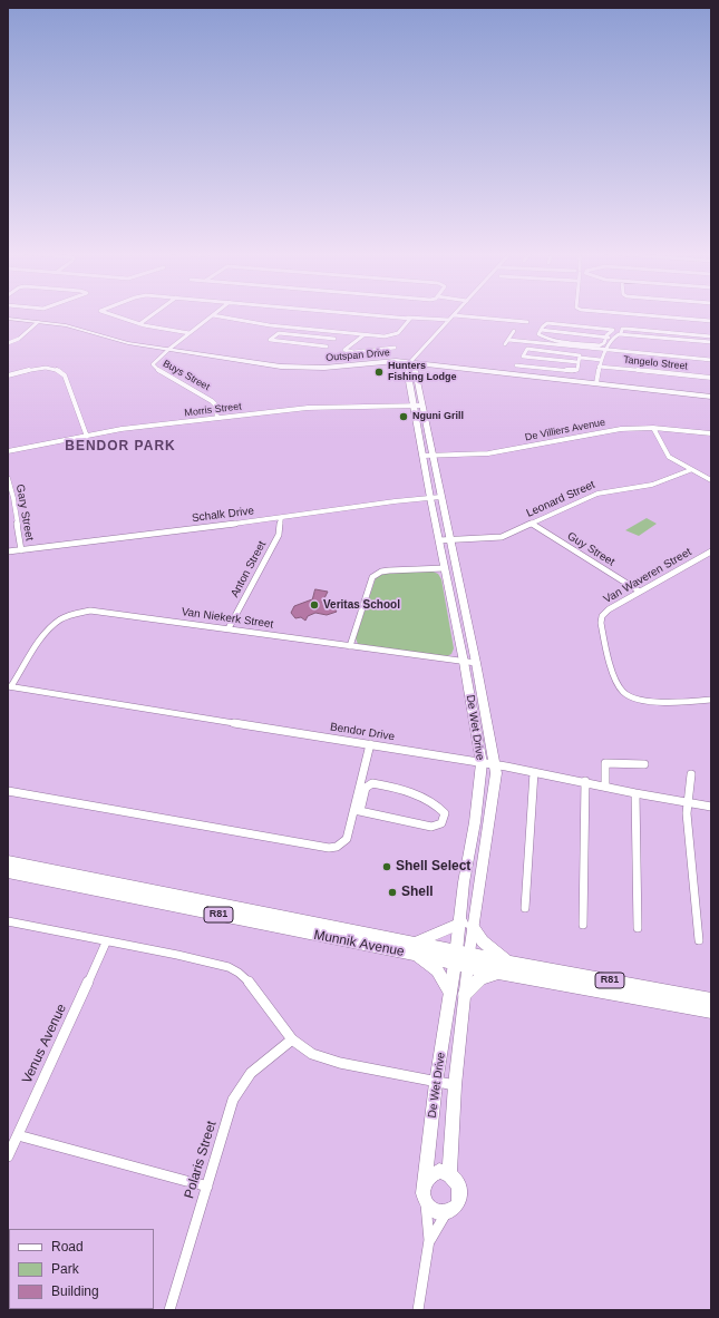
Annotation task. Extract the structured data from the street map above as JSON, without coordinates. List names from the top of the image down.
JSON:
{
  "streets": {
    "main road": ["R81", "Munnik Avenue"],
    "street": [
      "Outspan Drive",
      "Tangelo Street",
      "Buys Street",
      "Morris Street",
      "De Villiers Avenue",
      "Leonard Street",
      "Gary Street",
      "Schalk Drive",
      "Guy Street",
      "Anton Street",
      "Van Waveren Street",
      "Van Niekerk Street",
      "De Wet Drive",
      "Bendor Drive",
      "Venus Avenue",
      "Polaris Street"
    ]
  },
  "crossings": [
    ["Outspan Drive", "Buys Street"],
    ["Outspan Drive", "De Wet Drive"],
    ["Buys Street", "Morris Street"],
    ["Morris Street", "De Wet Drive"],
    ["De Villiers Avenue", "De Wet Drive"],
    ["Leonard Street", "Guy Street"],
    ["Leonard Street", "De Wet Drive"],
    ["Gary Street", "Schalk Drive"],
    ["Schalk Drive", "Anton Street"],
    ["Schalk Drive", "De Wet Drive"],
    ["Guy Street", "Van Waveren Street"],
    ["Anton Street", "Van Niekerk Street"],
    ["Van Niekerk Street", "De Wet Drive"],
    ["Van Niekerk Street", "Bendor Drive"],
    ["De Wet Drive", "Bendor Drive"],
    ["De Wet Drive", "Munnik Avenue"]
  ],
  "districts": ["BENDOR PARK"],
  "places": [
    "Hunters Fishing Lodge",
    "Nguni Grill",
    "Veritas School",
    "Shell Select",
    "Shell"
  ],
  "legend": ["Road", "Park", "Building"]
}
